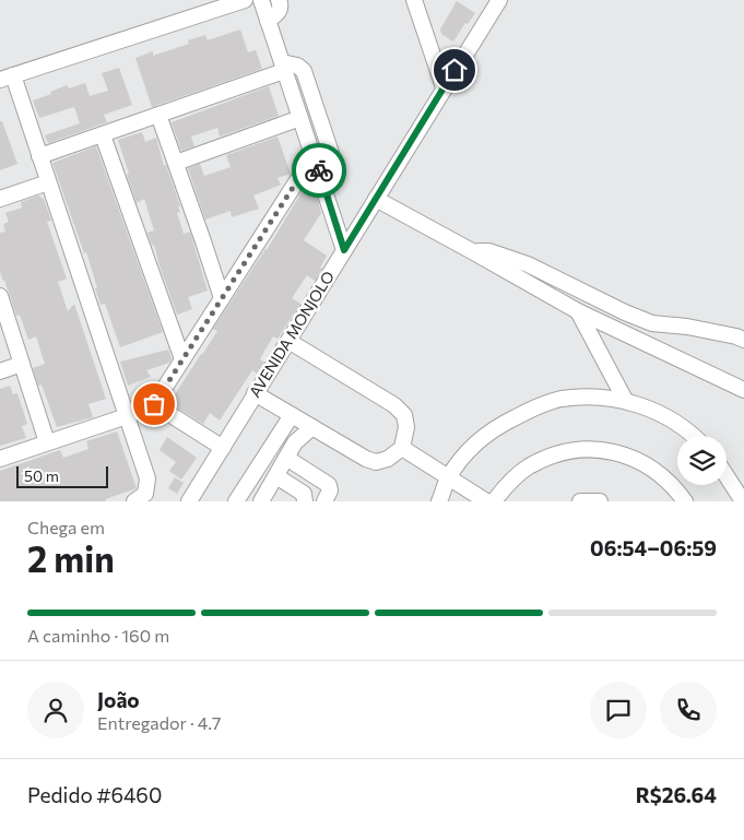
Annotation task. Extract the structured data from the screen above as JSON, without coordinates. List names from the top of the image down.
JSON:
{
  "streets": {
    "street": ["AVENIDA MONJOLO"]
  },
  "scale_bar": "50 m",
  "page": {
    "scale": "50 m",
    "heading": ["2 min", "Chega em", "06:54–06:59"],
    "panel": [
      "João",
      "Entregador · 4.7",
      "Pedido #6460",
      "R$26.64"
    ],
    "bar": "A caminho · 160 m"
  }
}
